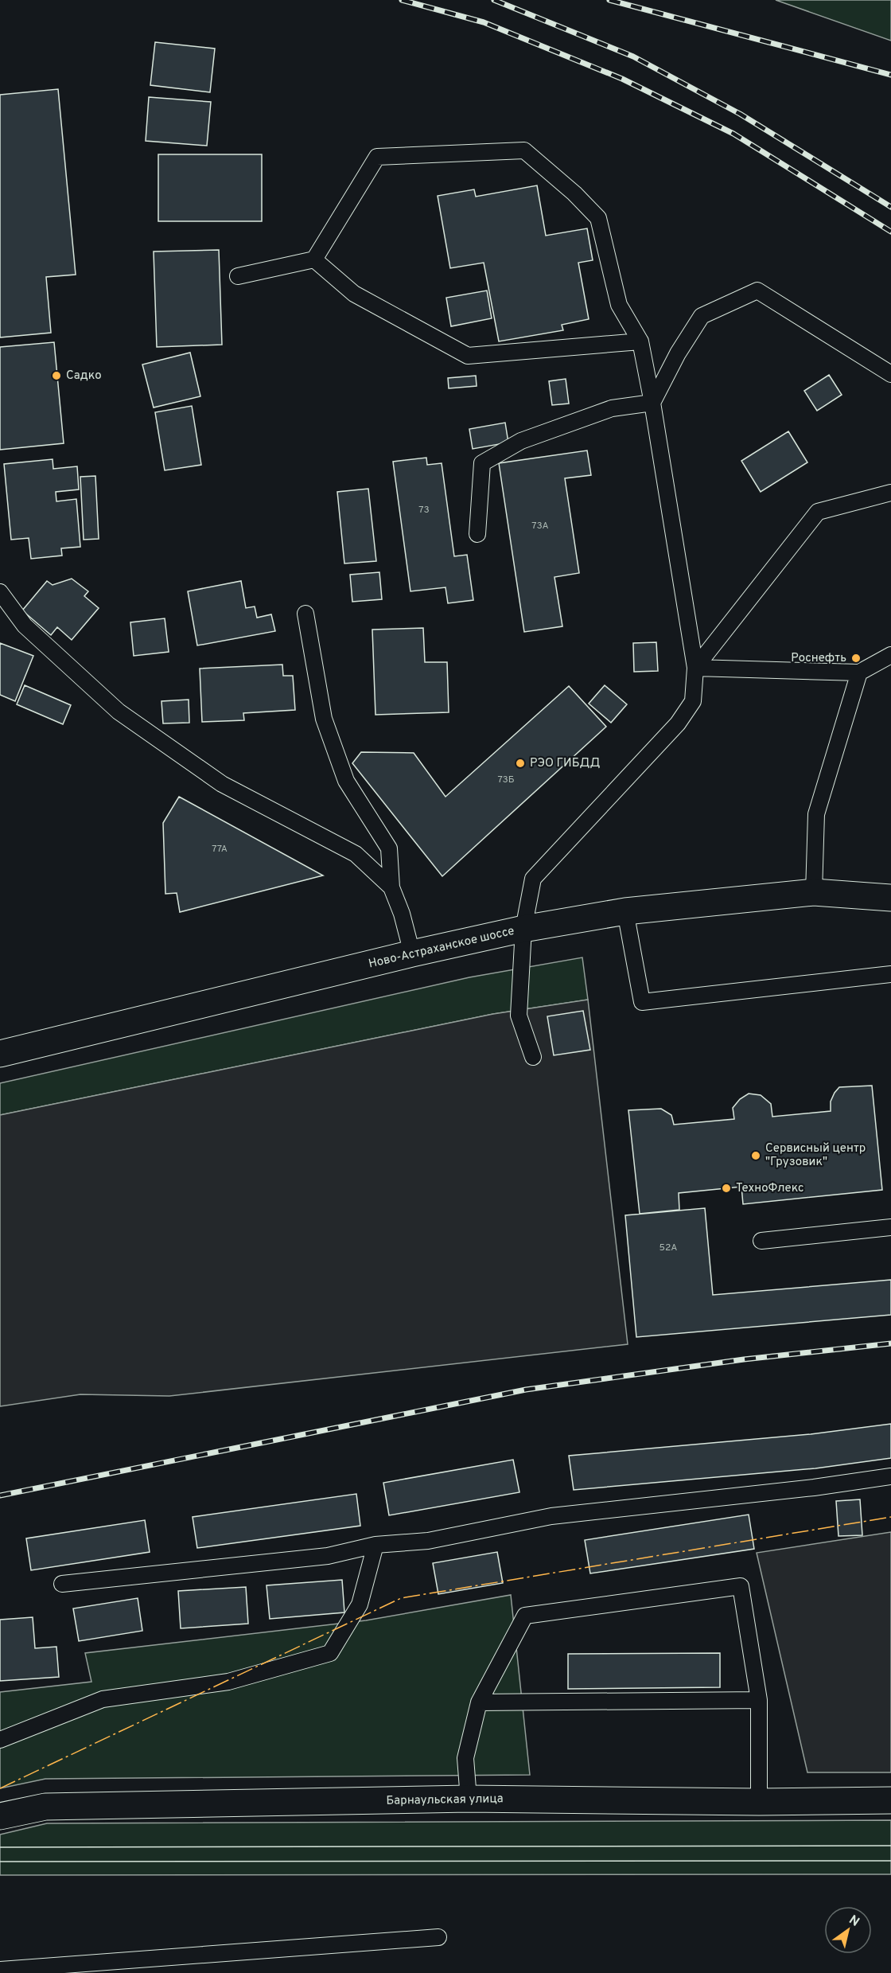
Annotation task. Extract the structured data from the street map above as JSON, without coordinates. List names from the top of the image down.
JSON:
{
  "streets": {
    "main road": ["Ново-Астраханское шоссе", "Барнаульская улица"]
  },
  "places": [
    "Садко",
    "Роснефть",
    "РЭО ГИБДД",
    "Сервисный центр \"Грузовик\"",
    "ТехноФлекс"
  ],
  "house_numbers": [
    "73",
    "73А",
    "73Б",
    "77А",
    "52А"
  ],
  "north": "top right"
}
